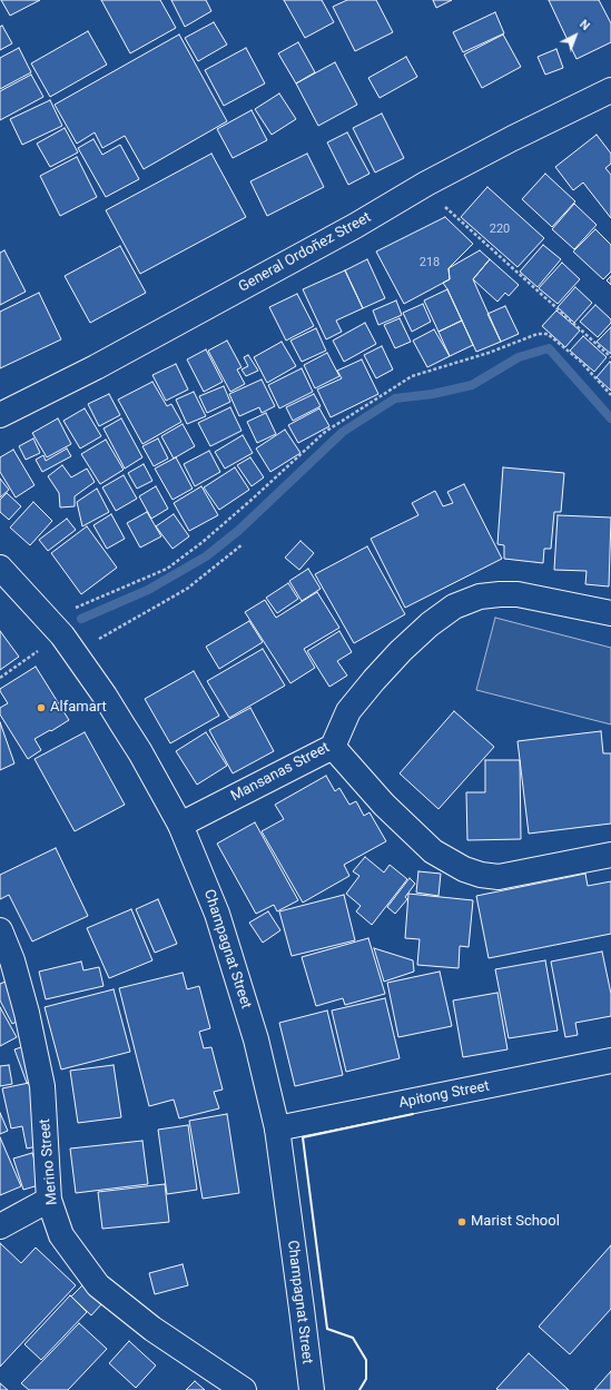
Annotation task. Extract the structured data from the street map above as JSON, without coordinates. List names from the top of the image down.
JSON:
{
  "streets": {
    "street": [
      "General Ordoñez Street",
      "Mansanas Street",
      "Champagnat Street",
      "Apitong Street",
      "Merino Street"
    ]
  },
  "crossings": [
    ["Mansanas Street", "Champagnat Street"],
    ["Champagnat Street", "Apitong Street"]
  ],
  "places": ["Alfamart", "Marist School"],
  "house_numbers": ["220", "218"],
  "north": "top right"
}
